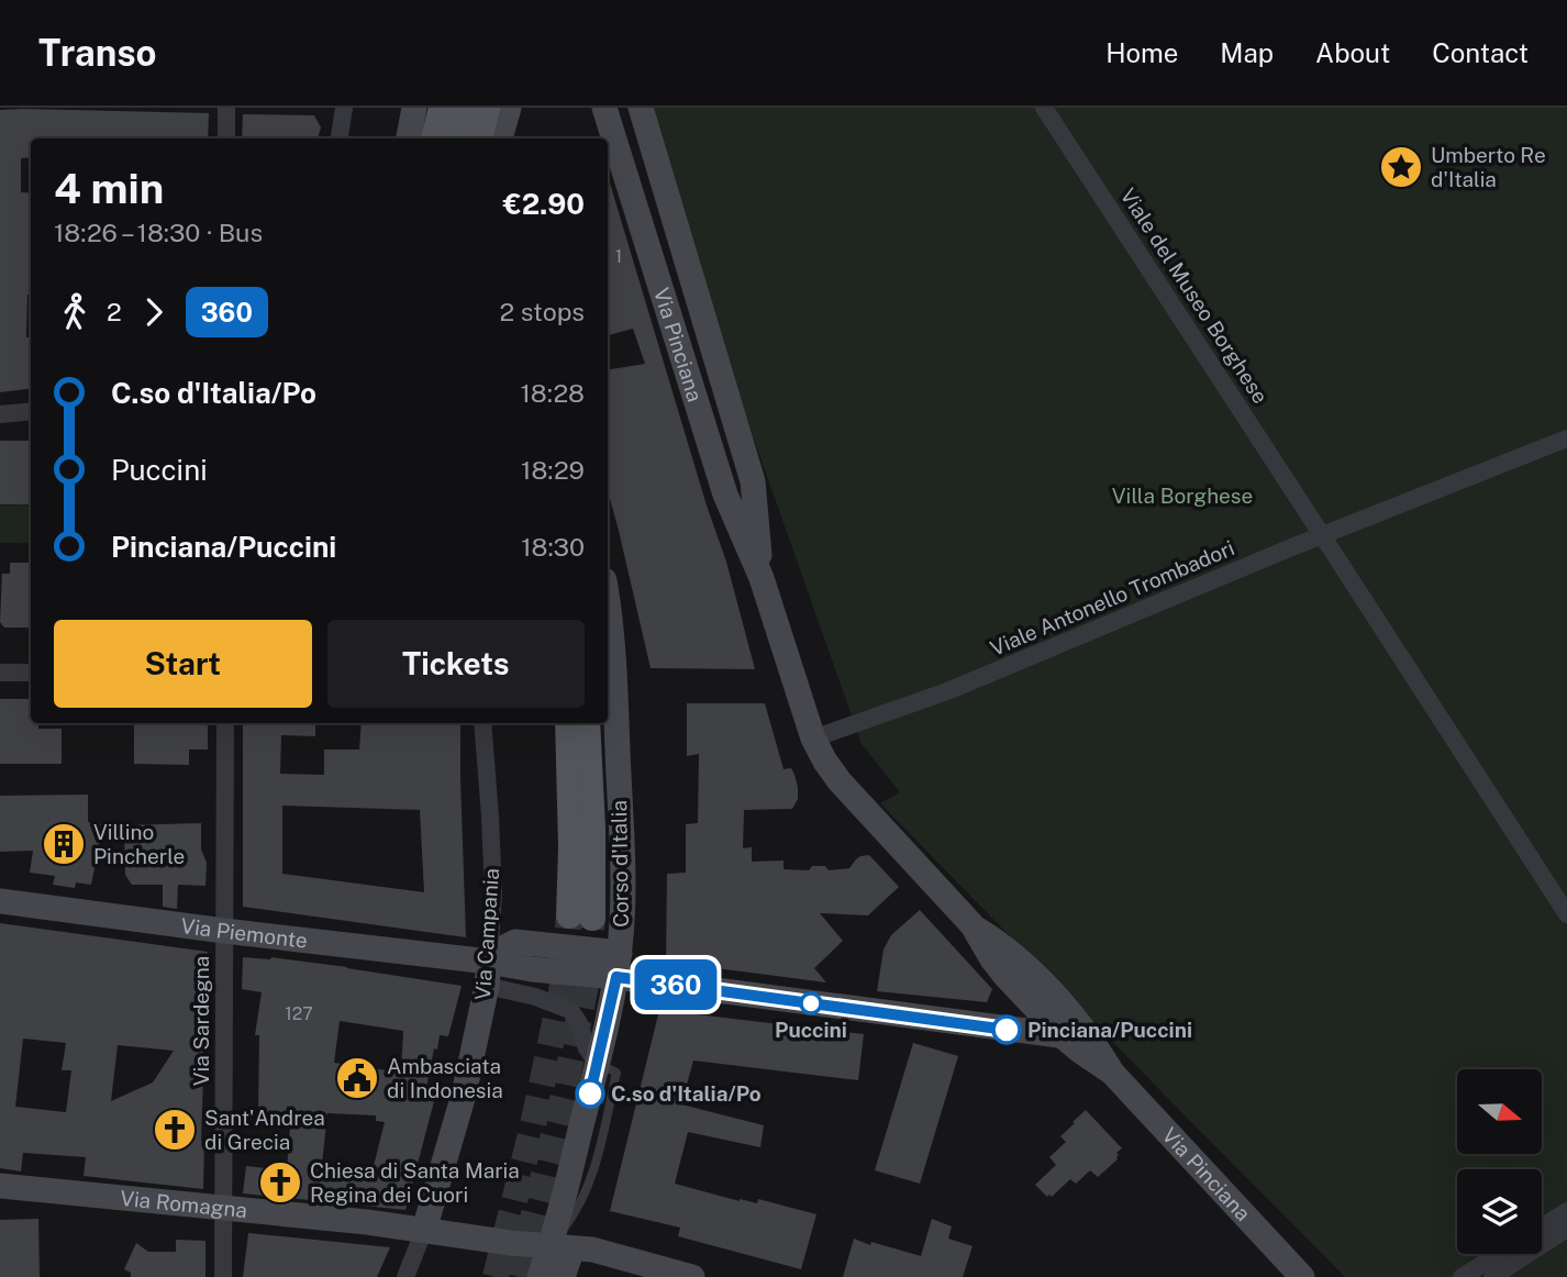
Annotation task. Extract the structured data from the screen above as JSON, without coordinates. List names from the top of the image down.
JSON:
{
  "streets": {
    "main road": ["Corso d'Italia"],
    "street": [
      "Viale del Museo Borghese",
      "Via Pinciana",
      "Viale Antonello Trombadori",
      "Via Piemonte",
      "Via Campania",
      "Via Sardegna",
      "Via Romagna"
    ]
  },
  "crossings": [
    ["Viale del Museo Borghese", "Viale Antonello Trombadori"],
    ["Via Pinciana", "Viale Antonello Trombadori"],
    ["Via Pinciana", "Via Piemonte"],
    ["Corso d'Italia", "Via Piemonte"],
    ["Corso d'Italia", "Via Romagna"],
    ["Via Piemonte", "Via Campania"],
    ["Via Piemonte", "Via Sardegna"],
    ["Via Campania", "Via Romagna"],
    ["Via Sardegna", "Via Romagna"]
  ],
  "parks": ["Villa Borghese"],
  "places": {
    "place": ["Umberto Re d'Italia"],
    "building": ["Villino Pincherle"],
    "other": ["Puccini", "Pinciana/Puccini", "C.so d'Italia/Po"],
    "public building": ["Ambasciata di Indonesia"],
    "church": ["Sant'Andrea di Grecia", "Chiesa di Santa Maria Regina dei Cuori"]
  },
  "lines": ["bus line 360"],
  "house_numbers": ["1", "127"],
  "north": "right",
  "page": {
    "header": "Transo",
    "nav": [
      "Home",
      "Map",
      "About",
      "Contact"
    ],
    "on_map": "360",
    "heading": ["4 min", "18:26 – 18:30 · Bus", "€2.90"],
    "legs": ["2", "360", "2 stops"],
    "list": [
      {
        "name": "C.so d'Italia/Po",
        "value": "18:28"
      },
      {
        "name": "Puccini",
        "value": "18:29"
      },
      {
        "name": "Pinciana/Puccini",
        "value": "18:30"
      }
    ],
    "buttons": ["Start", "Tickets"]
  }
}
